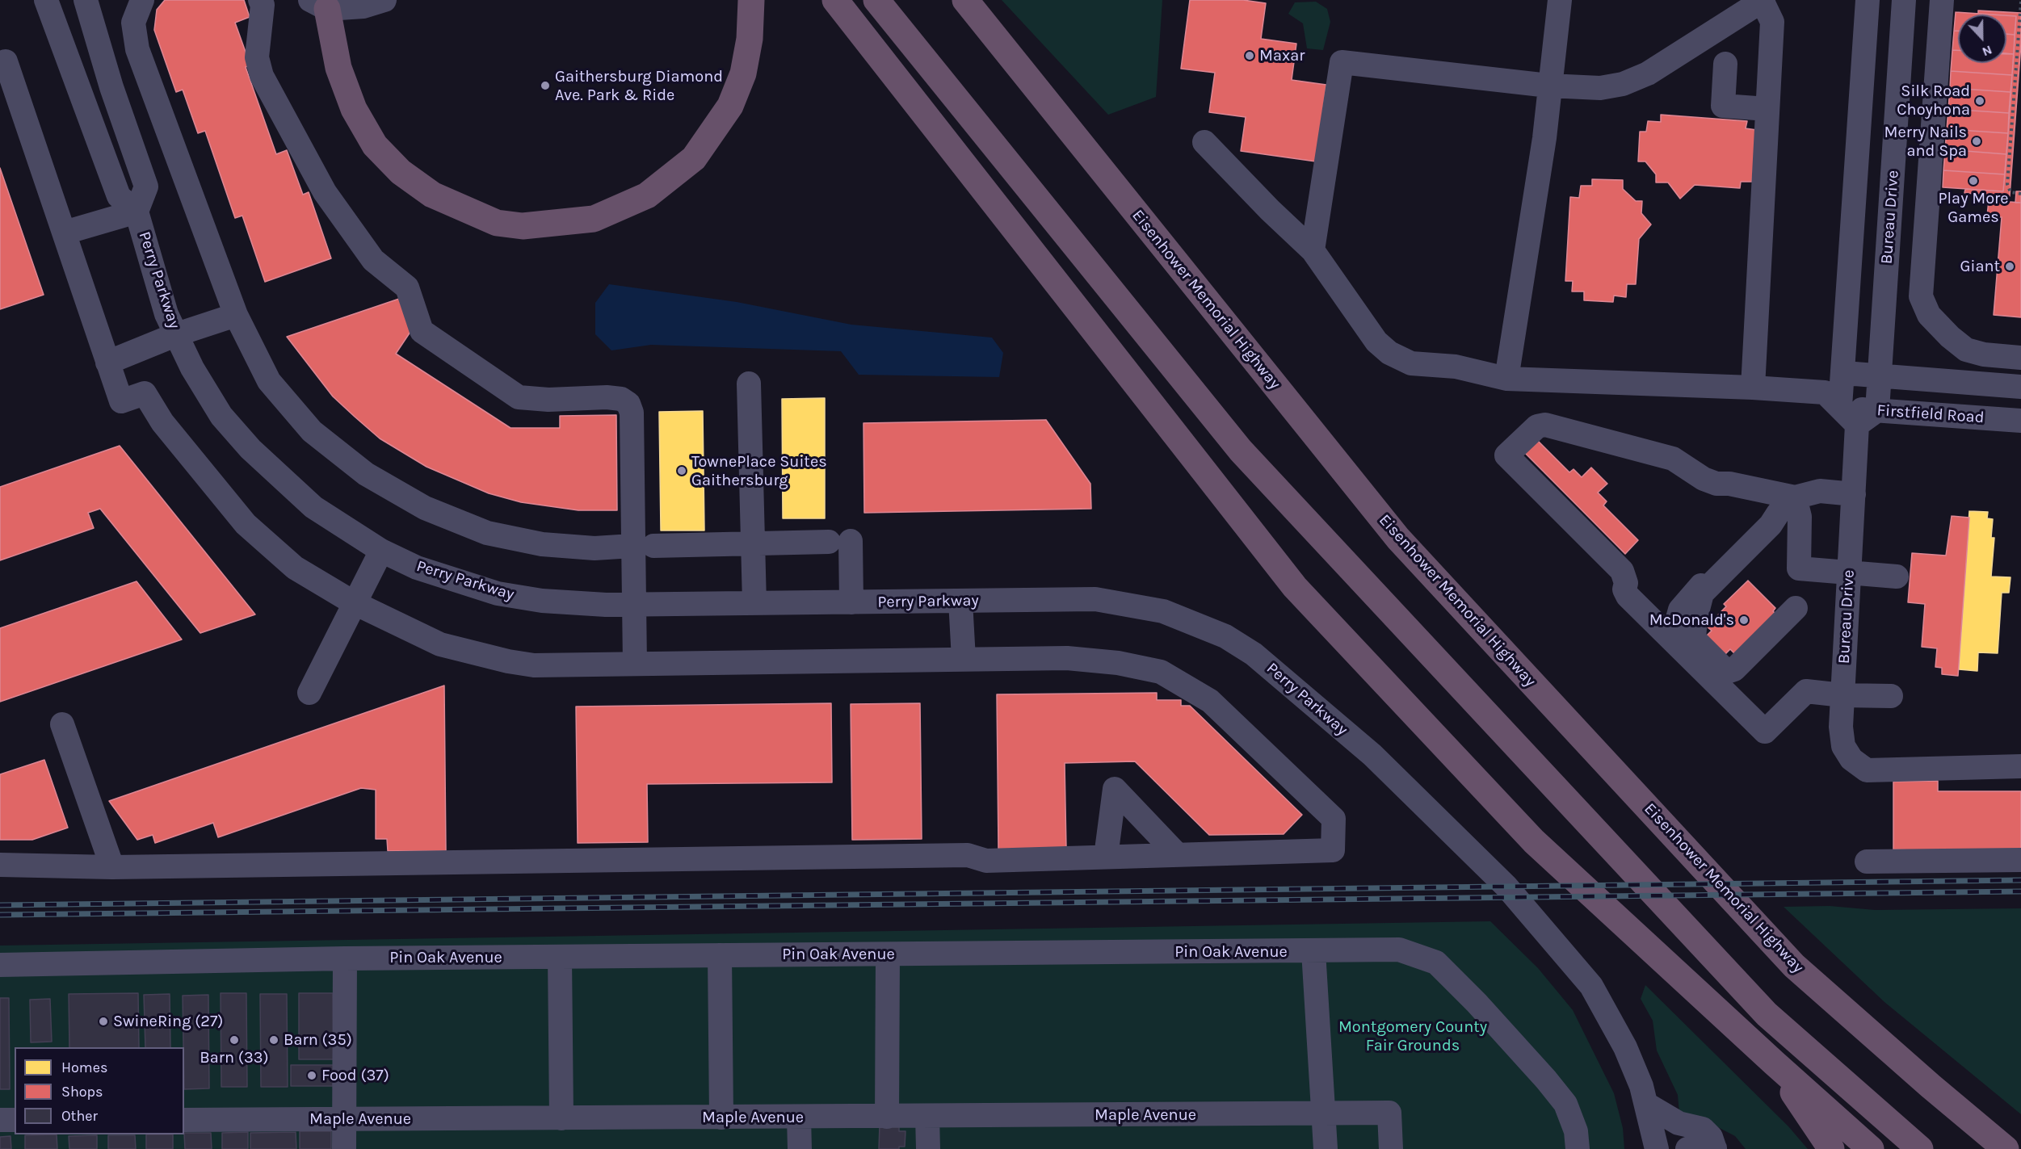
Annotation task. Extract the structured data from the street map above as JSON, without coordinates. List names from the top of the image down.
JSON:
{
  "streets": {
    "highway": ["Eisenhower Memorial Highway"],
    "street": [
      "Bureau Drive",
      "Perry Parkway",
      "Firstfield Road",
      "Pin Oak Avenue",
      "Maple Avenue"
    ]
  },
  "crossings": [
    ["Bureau Drive", "Firstfield Road"]
  ],
  "parks": ["Montgomery County Fair Grounds"],
  "places": [
    "Maxar",
    "Gaithersburg Diamond Ave. Park & Ride",
    "Silk Road Choyhona",
    "Merry Nails and Spa",
    "Play More Games",
    "Giant",
    "TownePlace Suites Gaithersburg",
    "McDonald's",
    "SwineRing (27)",
    "Barn (33)",
    "Barn (35)",
    "Food (37)"
  ],
  "legend": ["Homes", "Shops", "Other"],
  "north": "bottom"
}
